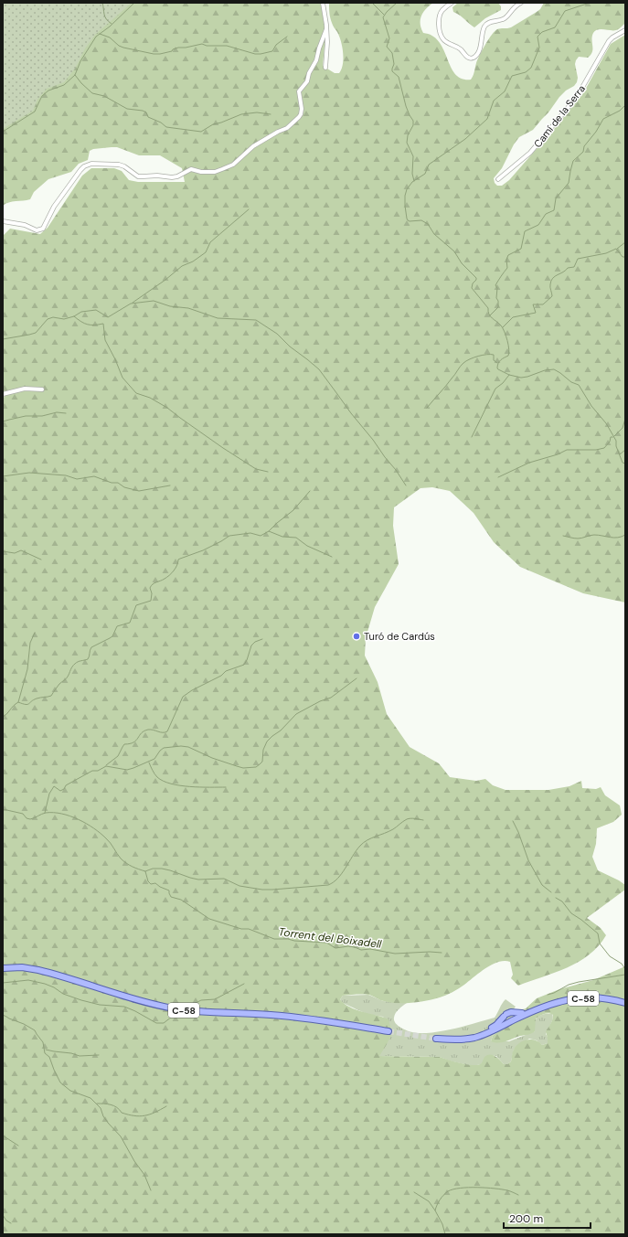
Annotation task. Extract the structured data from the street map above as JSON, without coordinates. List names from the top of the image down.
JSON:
{
  "streets": {
    "main road": ["C-58"],
    "street": ["Camí de la Serra"]
  },
  "water": ["Torrent del Boixadell"],
  "places": ["Turó de Cardús"],
  "scale_bar": "200 m"
}
